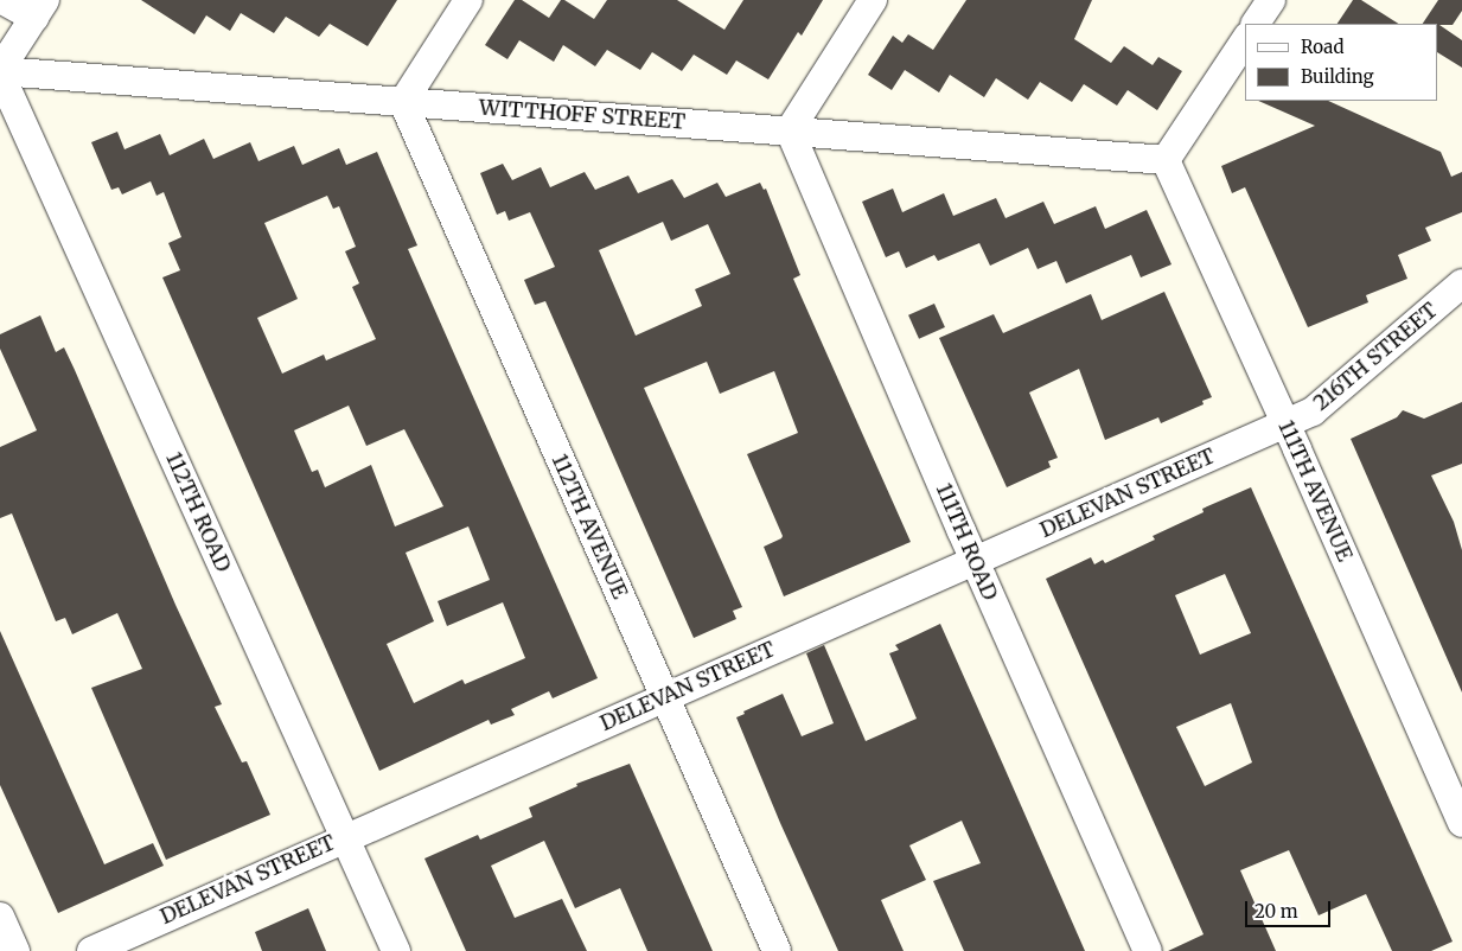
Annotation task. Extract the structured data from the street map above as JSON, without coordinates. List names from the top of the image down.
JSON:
{
  "streets": {
    "street": [
      "WITTHOFF STREET",
      "216TH STREET",
      "111TH AVENUE",
      "DELEVAN STREET",
      "112TH ROAD",
      "112TH AVENUE",
      "111TH ROAD"
    ]
  },
  "crossings": [
    ["WITTHOFF STREET", "111TH AVENUE"],
    ["WITTHOFF STREET", "112TH ROAD"],
    ["WITTHOFF STREET", "112TH AVENUE"],
    ["WITTHOFF STREET", "111TH ROAD"],
    ["216TH STREET", "111TH AVENUE"],
    ["216TH STREET", "DELEVAN STREET"],
    ["111TH AVENUE", "DELEVAN STREET"],
    ["DELEVAN STREET", "112TH ROAD"],
    ["DELEVAN STREET", "112TH AVENUE"],
    ["DELEVAN STREET", "111TH ROAD"]
  ],
  "legend": ["Road", "Building"],
  "scale_bar": "20 m"
}
